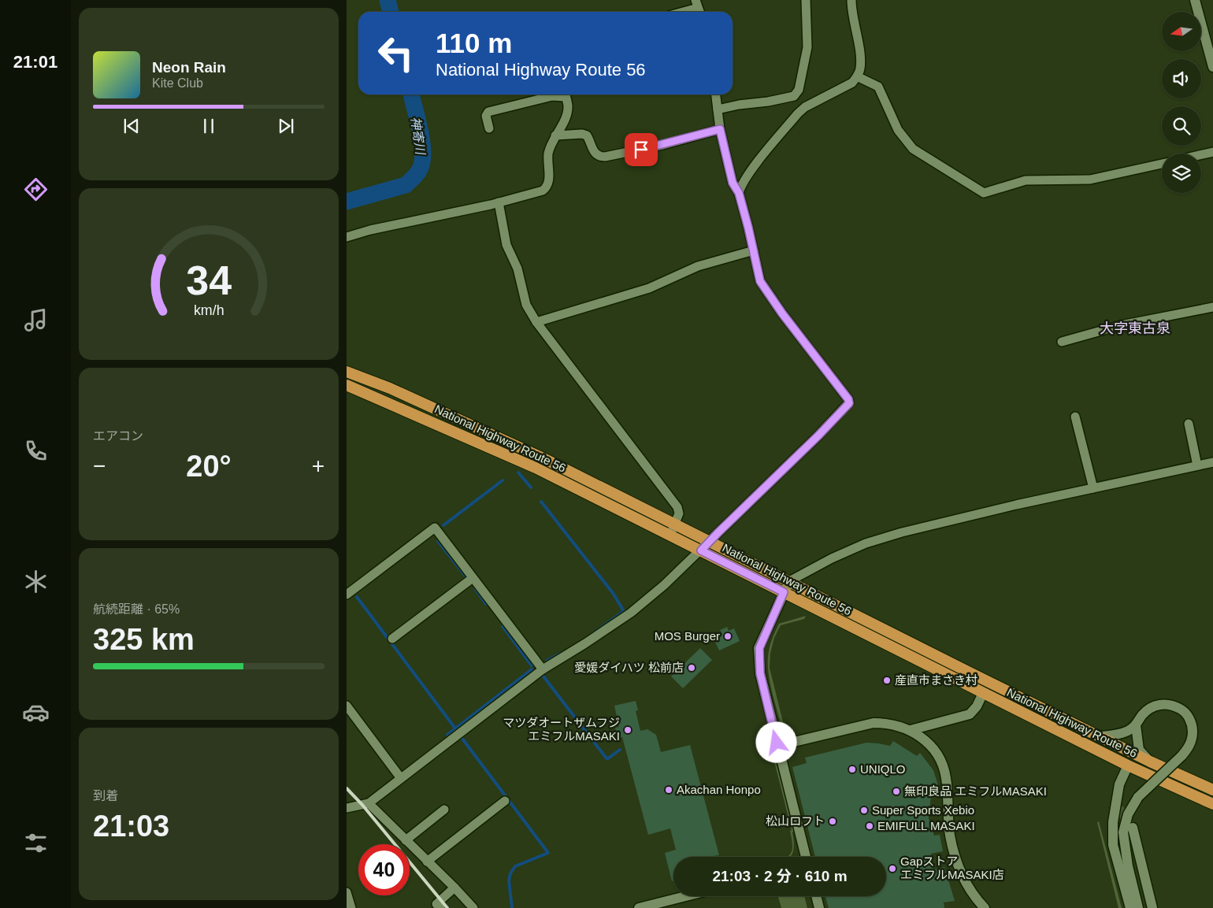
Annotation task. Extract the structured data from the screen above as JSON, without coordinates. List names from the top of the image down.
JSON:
{
  "streets": {
    "highway": ["National Highway Route 56"]
  },
  "districts": ["大字東古泉"],
  "water": ["神寄川"],
  "places": [
    "MOS Burger",
    "愛媛ダイハツ 松前店",
    "産直市まさき村",
    "マツダオートザムフジ エミフルMASAKI",
    "UNIQLO",
    "Akachan Honpo",
    "無印良品 エミフルMASAKI",
    "Super Sports Xebio",
    "松山ロフト",
    "EMIFULL MASAKI",
    "Gapストア エミフルMASAKI店"
  ],
  "north": "left",
  "page": {
    "tabs": "21:01",
    "turn": ["110 m", "National Highway Route 56"],
    "song": ["Neon Rain", "Kite Club"],
    "tile": [
      "エアコン",
      ["航続距離 · 65%", "325 km"],
      ["到着", "21:03"]
    ],
    "heat": ["−", "20°", "+"],
    "limit": "40",
    "trip": "21:03 · 2 分 · 610 m",
    "gauge": ["34", "km/h"]
  }
}
